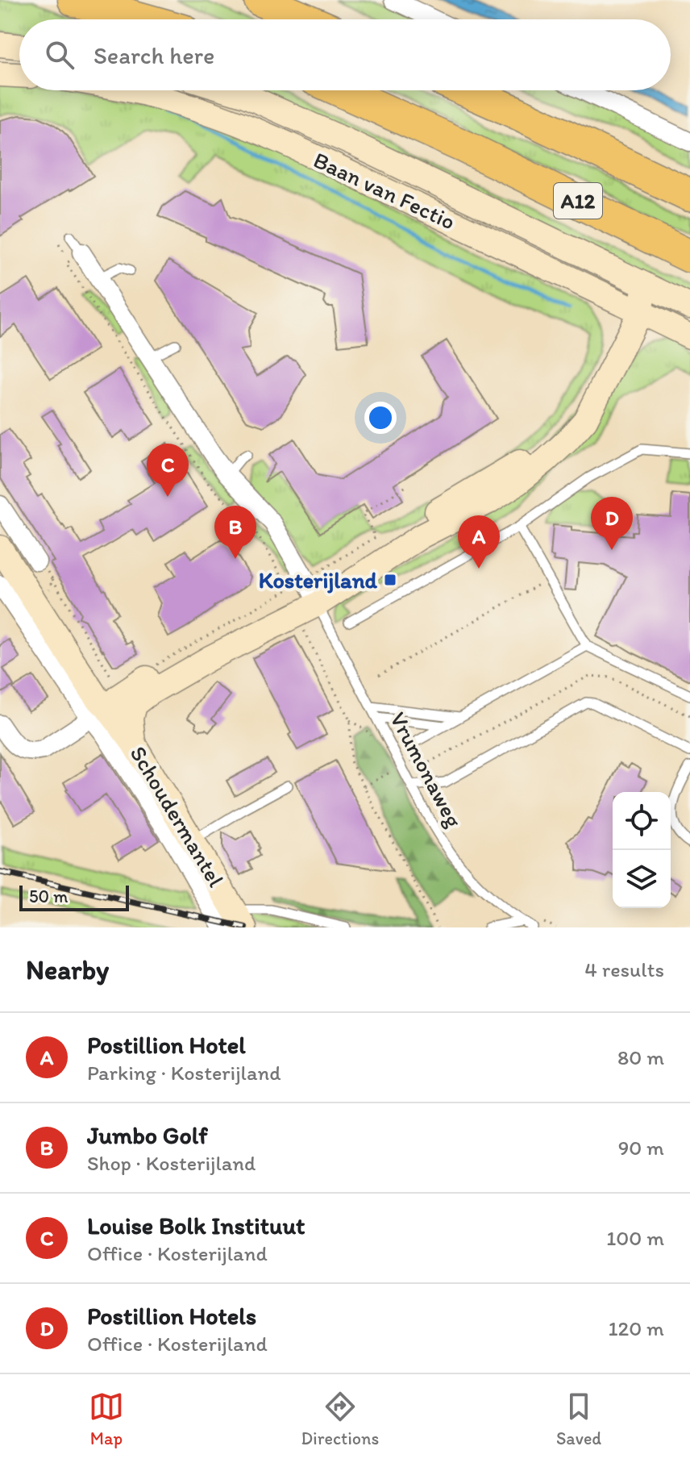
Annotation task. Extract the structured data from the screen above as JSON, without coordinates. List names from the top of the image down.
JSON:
{
  "streets": {
    "highway": ["A12"],
    "street": ["Baan van Fectio", "Schoudermantel"],
    "lane": ["Vrumonaweg"]
  },
  "places": {
    "transit": ["Kosterijland"]
  },
  "scale_bar": "50 m",
  "page": {
    "search": "Search here",
    "pins": [
      "C",
      "D",
      "B",
      "A"
    ],
    "scale": "50 m",
    "heading": ["Nearby", "4 results"],
    "list": [
      {
        "mark": "A",
        "name": "Postillion Hotel",
        "note": "Parking · Kosterijland",
        "value": "80 m"
      },
      {
        "mark": "B",
        "name": "Jumbo Golf",
        "note": "Shop · Kosterijland",
        "value": "90 m"
      },
      {
        "mark": "C",
        "name": "Louise Bolk Instituut",
        "note": "Office · Kosterijland",
        "value": "100 m"
      },
      {
        "mark": "D",
        "name": "Postillion Hotels",
        "note": "Office · Kosterijland",
        "value": "120 m"
      }
    ],
    "nav": ["Map", "Directions", "Saved"]
  }
}
